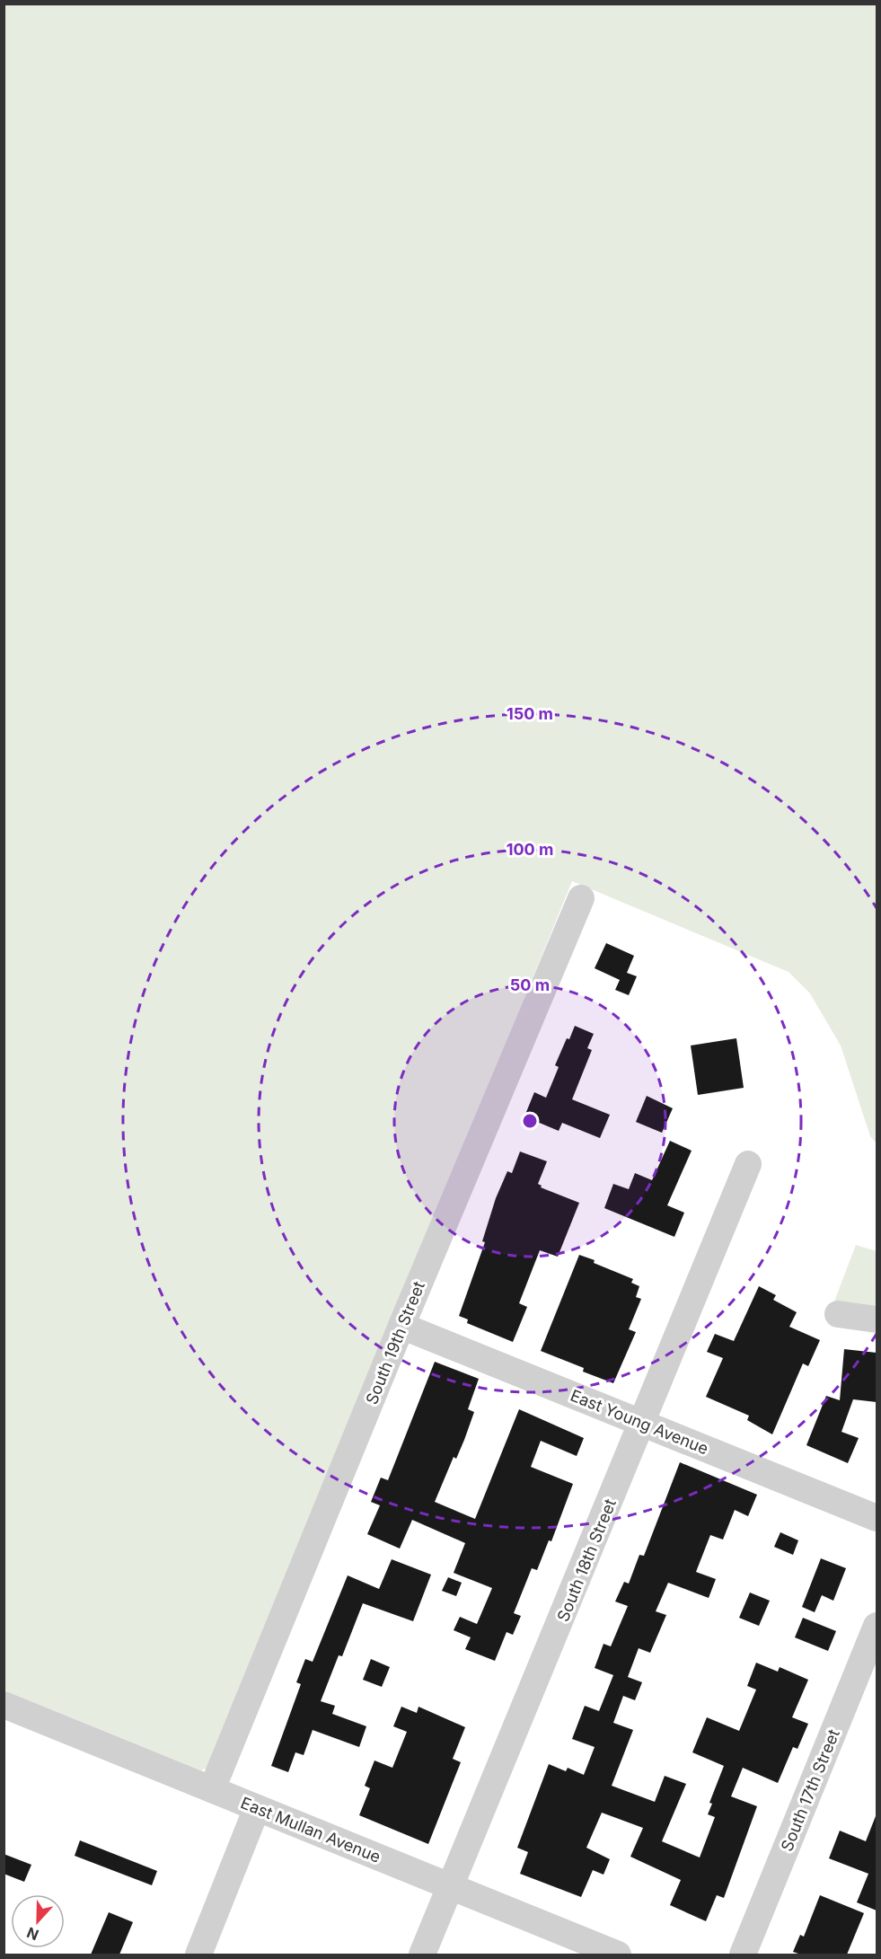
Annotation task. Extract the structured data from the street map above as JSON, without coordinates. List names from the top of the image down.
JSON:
{
  "streets": {
    "street": [
      "South 19th Street",
      "East Young Avenue",
      "South 18th Street",
      "South 17th Street",
      "East Mullan Avenue"
    ]
  },
  "crossings": [
    ["South 19th Street", "East Young Avenue"],
    ["South 19th Street", "East Mullan Avenue"],
    ["East Young Avenue", "South 18th Street"],
    ["South 18th Street", "East Mullan Avenue"]
  ],
  "north": "bottom",
  "rings": ["150 m", "100 m", "50 m"]
}
